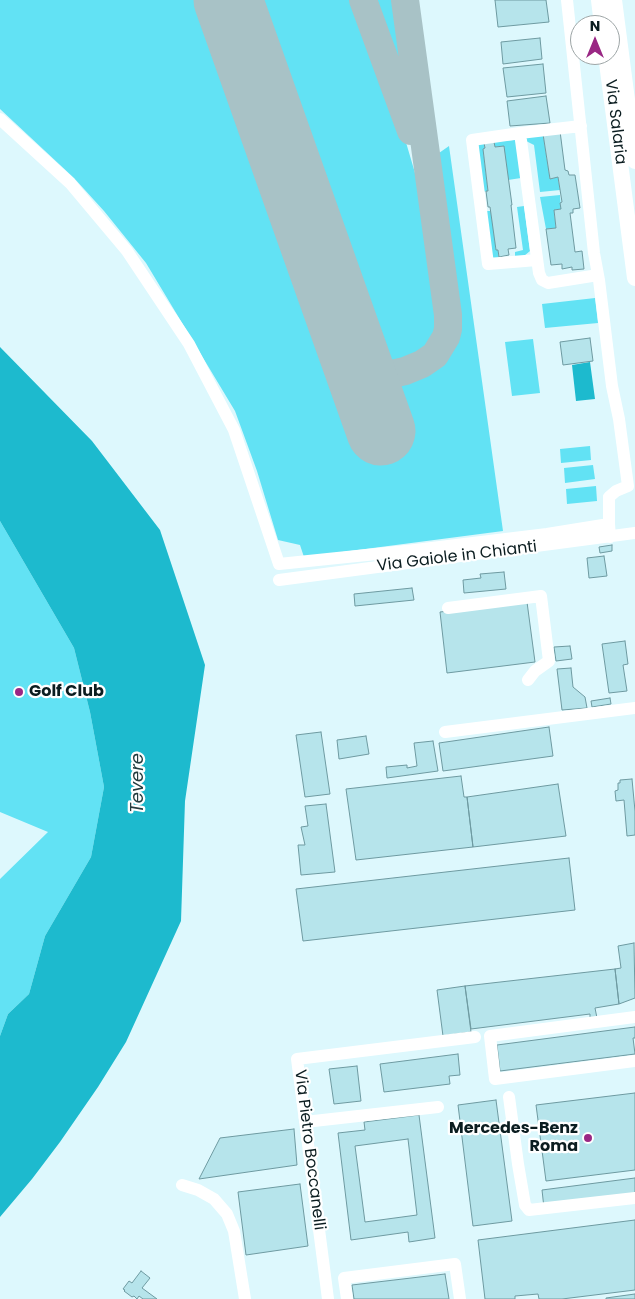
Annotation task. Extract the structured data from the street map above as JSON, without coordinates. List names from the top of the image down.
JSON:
{
  "streets": {
    "main road": ["Via Salaria"],
    "street": ["Via Gaiole in Chianti", "Via Pietro Boccanelli"]
  },
  "water": ["Tevere"],
  "places": ["Golf Club", "Mercedes-Benz Roma"],
  "north": "top"
}
